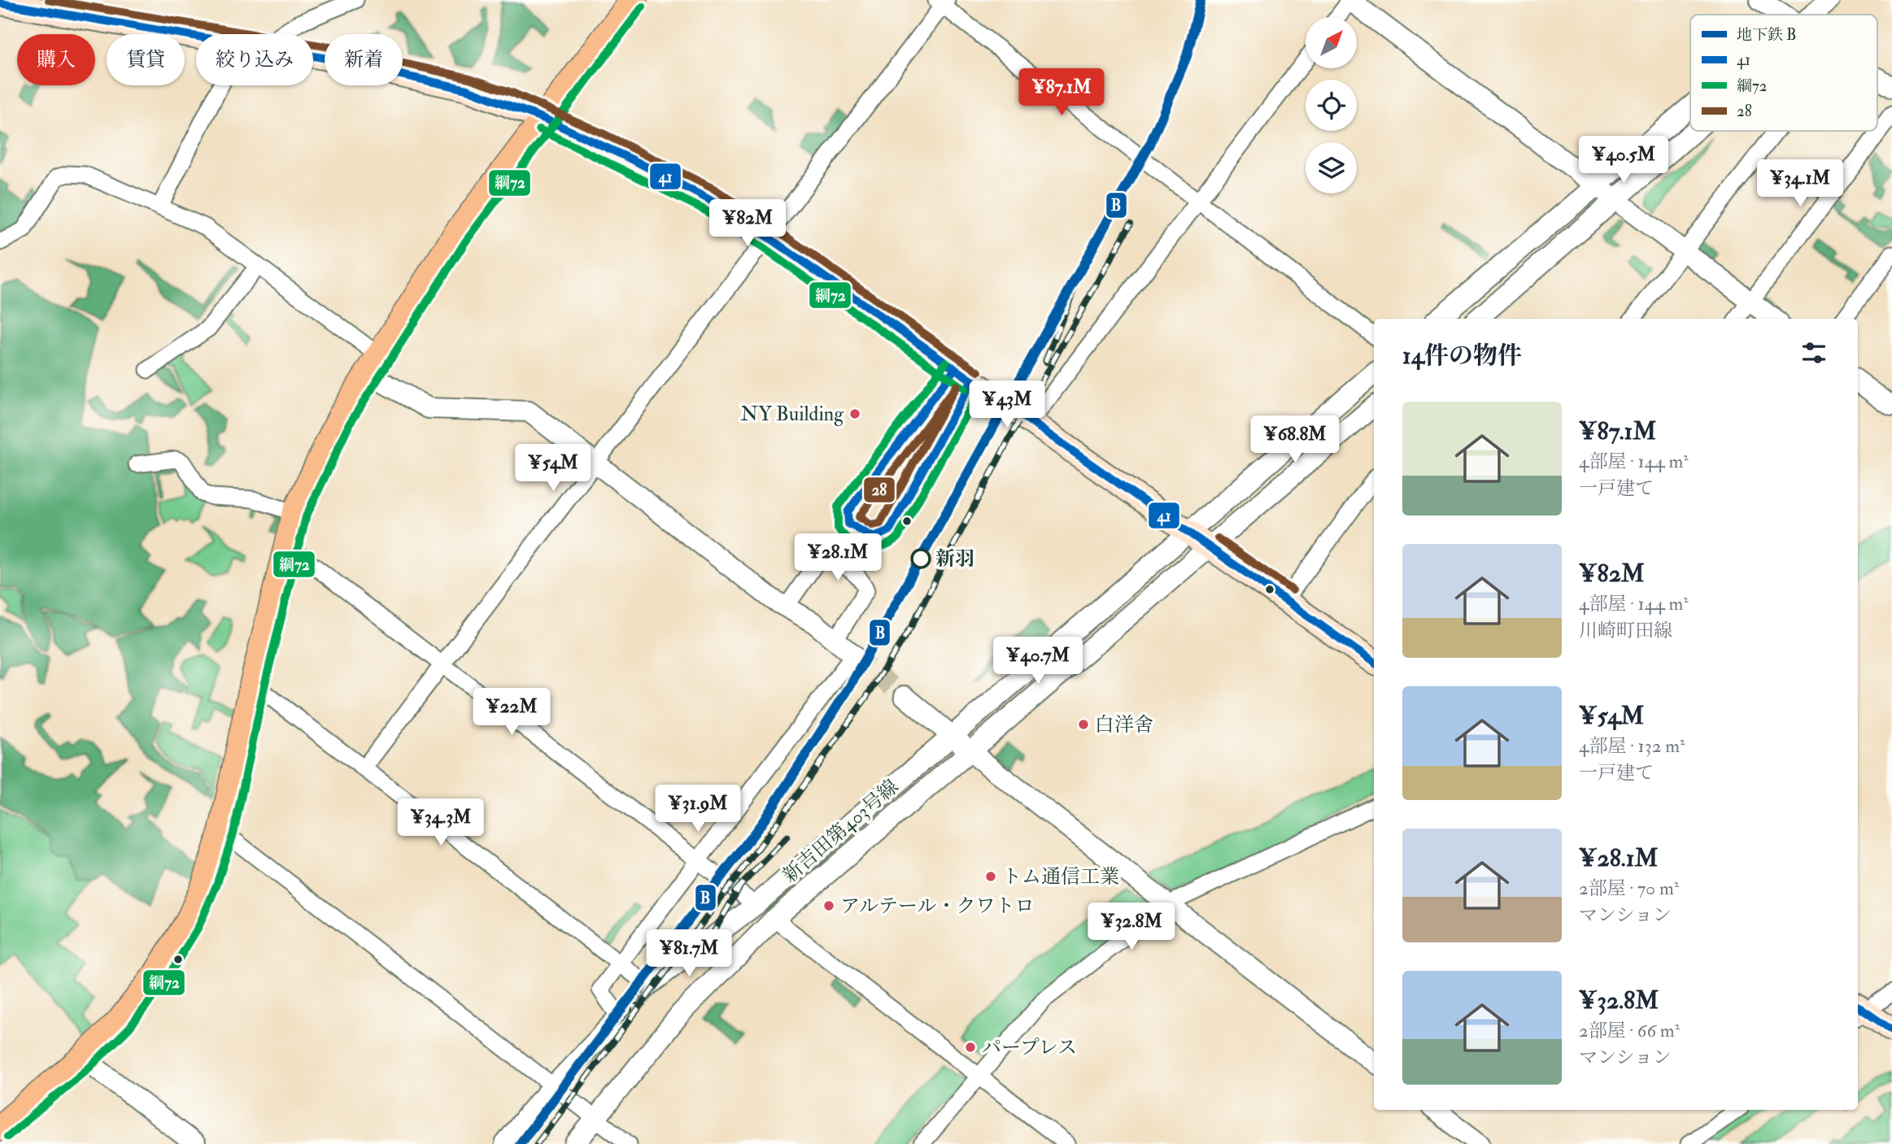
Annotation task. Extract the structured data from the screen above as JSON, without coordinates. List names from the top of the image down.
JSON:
{
  "streets": {
    "street": ["新吉田第403号線"]
  },
  "places": [
    "NY Building",
    "新羽",
    "白洋舍",
    "トム通信工業",
    "アルテール・クワトロ",
    "パープレス"
  ],
  "lines": [
    "metro line B",
    "transit line 28",
    "transit line 41",
    "transit line 綱72"
  ],
  "legend": [
    "地下鉄 B",
    "41",
    "綱72",
    "28"
  ],
  "north": "top right",
  "page": {
    "chip": [
      "購入",
      "賃貸",
      "絞り込み",
      "新着"
    ],
    "price": [
      "¥87.1M",
      "¥40.5M",
      "¥34.1M",
      "¥82M",
      "¥43M",
      "¥68.8M",
      "¥54M",
      "¥28.1M",
      "¥40.7M",
      "¥22M",
      "¥31.9M",
      "¥34.3M",
      "¥32.8M",
      "¥81.7M"
    ],
    "heading": "14件の物件",
    "list": [
      {
        "name": "¥87.1M",
        "note": "4部屋 · 144 m² · 一戸建て"
      },
      {
        "name": "¥82M",
        "note": "4部屋 · 144 m² · 川崎町田線"
      },
      {
        "name": "¥54M",
        "note": "4部屋 · 132 m² · 一戸建て"
      },
      {
        "name": "¥28.1M",
        "note": "2部屋 · 70 m² · マンション"
      },
      {
        "name": "¥32.8M",
        "note": "2部屋 · 66 m² · マンション"
      }
    ]
  }
}
